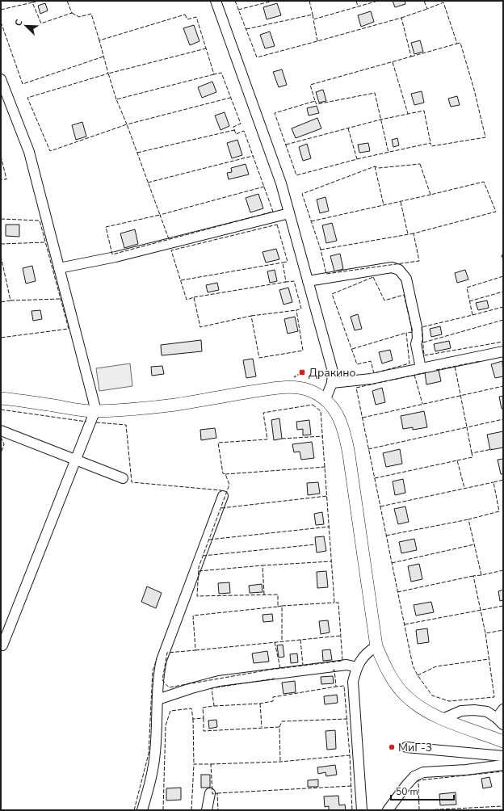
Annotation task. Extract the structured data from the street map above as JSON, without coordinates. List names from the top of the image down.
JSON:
{
  "places": {
    "transit": ["Дракино"],
    "other": ["МиГ-3"]
  },
  "scale_bar": "50 m",
  "north": "top left"
}
